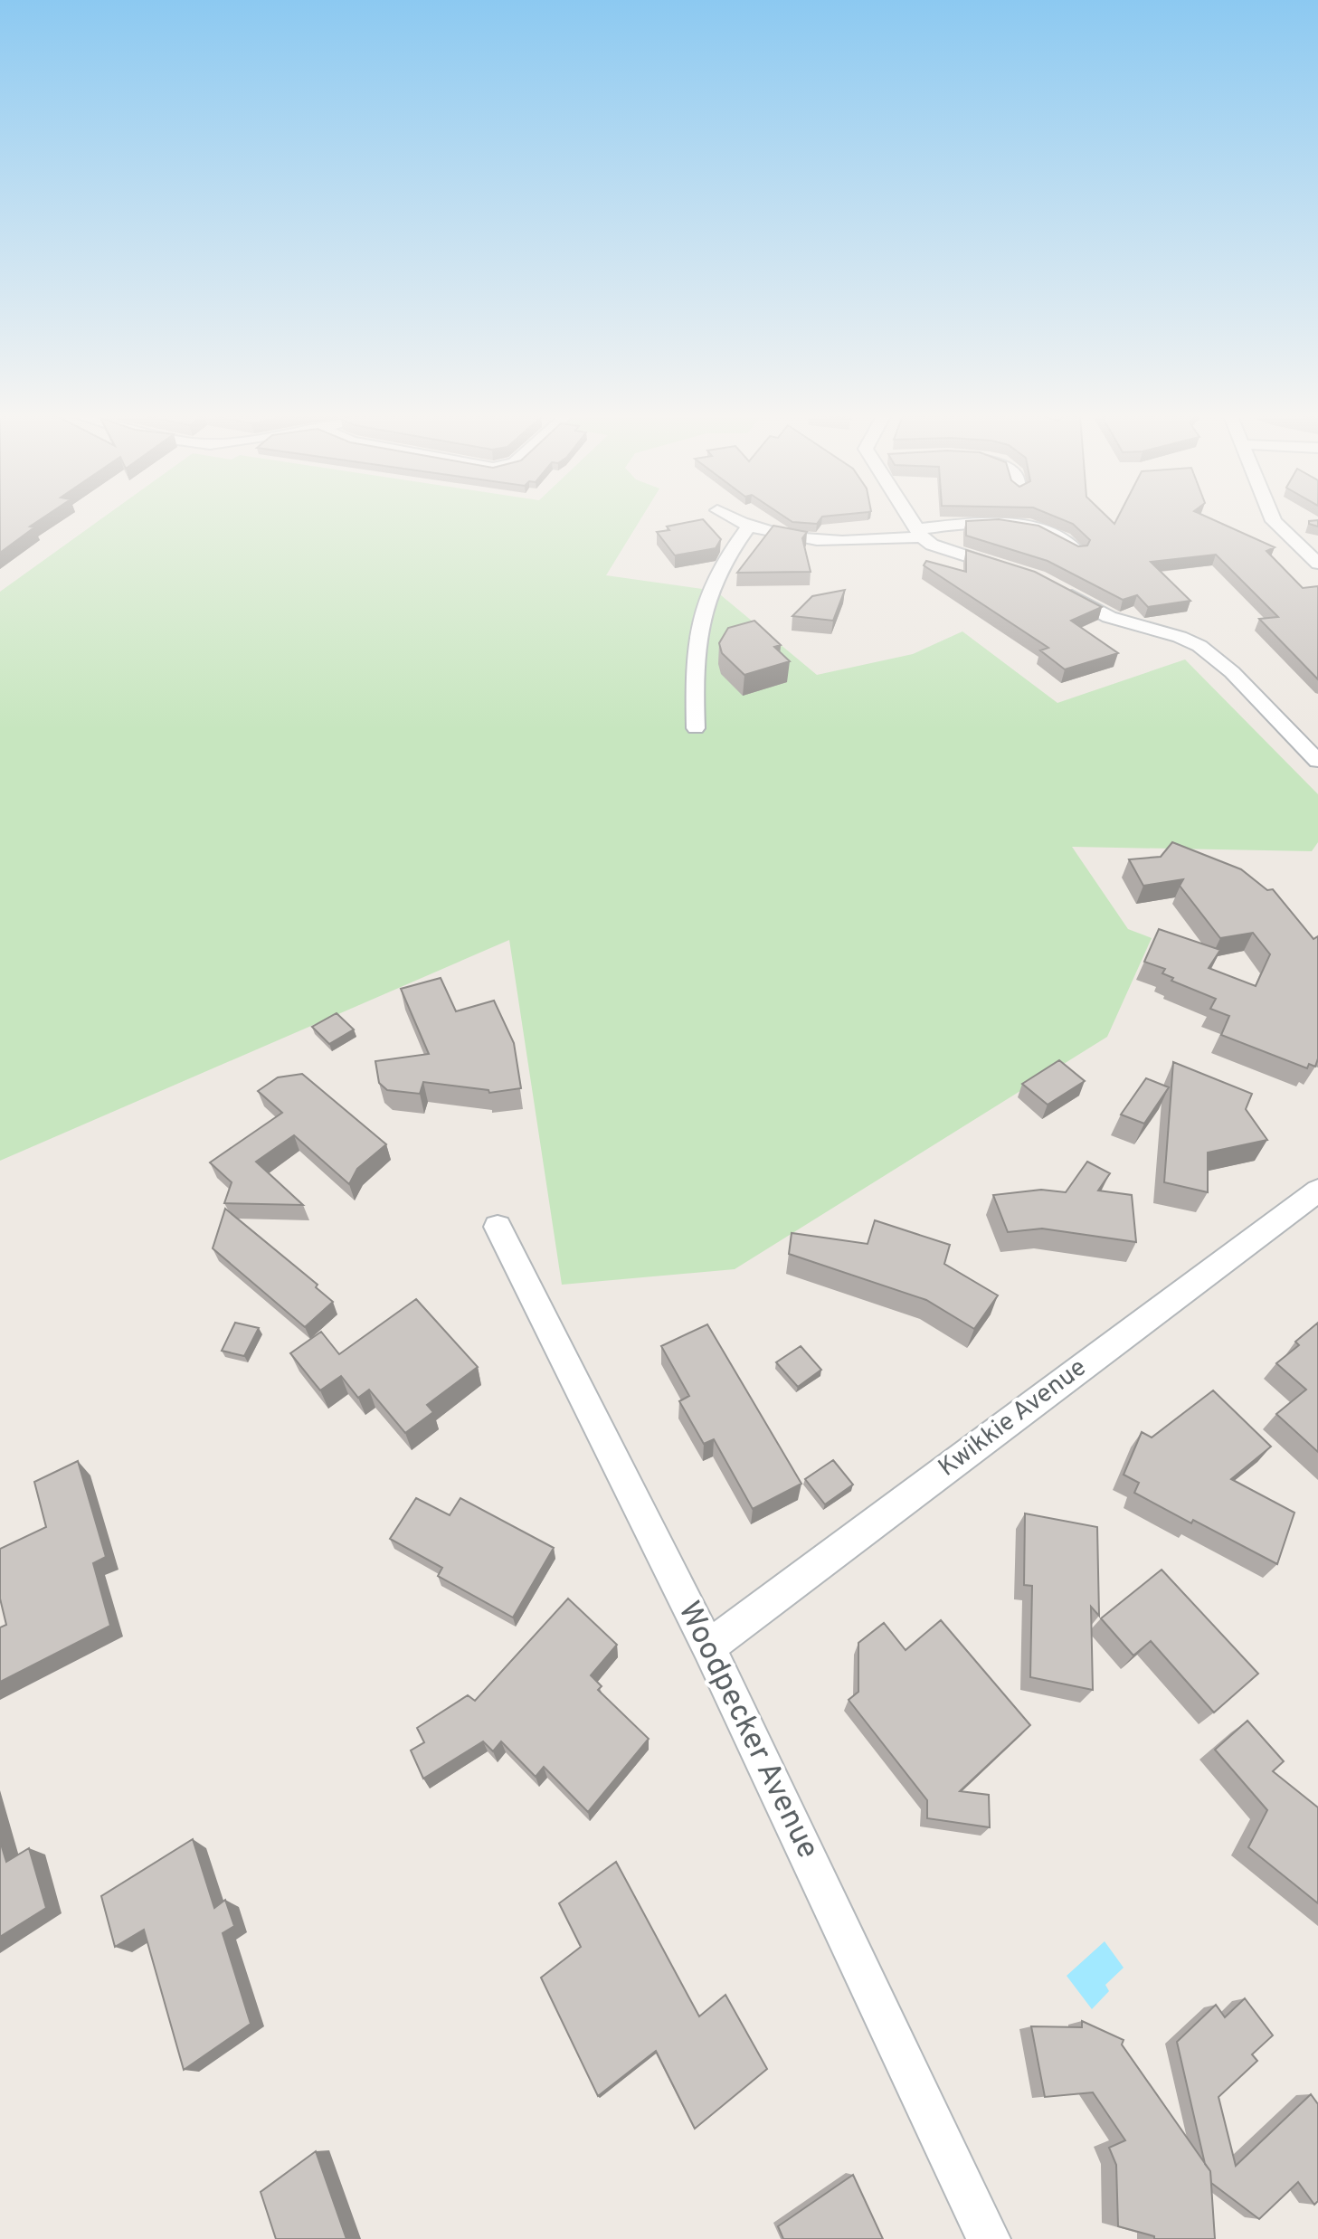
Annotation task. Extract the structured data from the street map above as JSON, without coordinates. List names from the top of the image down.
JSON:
{
  "streets": {
    "street": ["Kwikkie Avenue", "Woodpecker Avenue"]
  },
  "crossings": [
    ["Kwikkie Avenue", "Woodpecker Avenue"]
  ]
}
